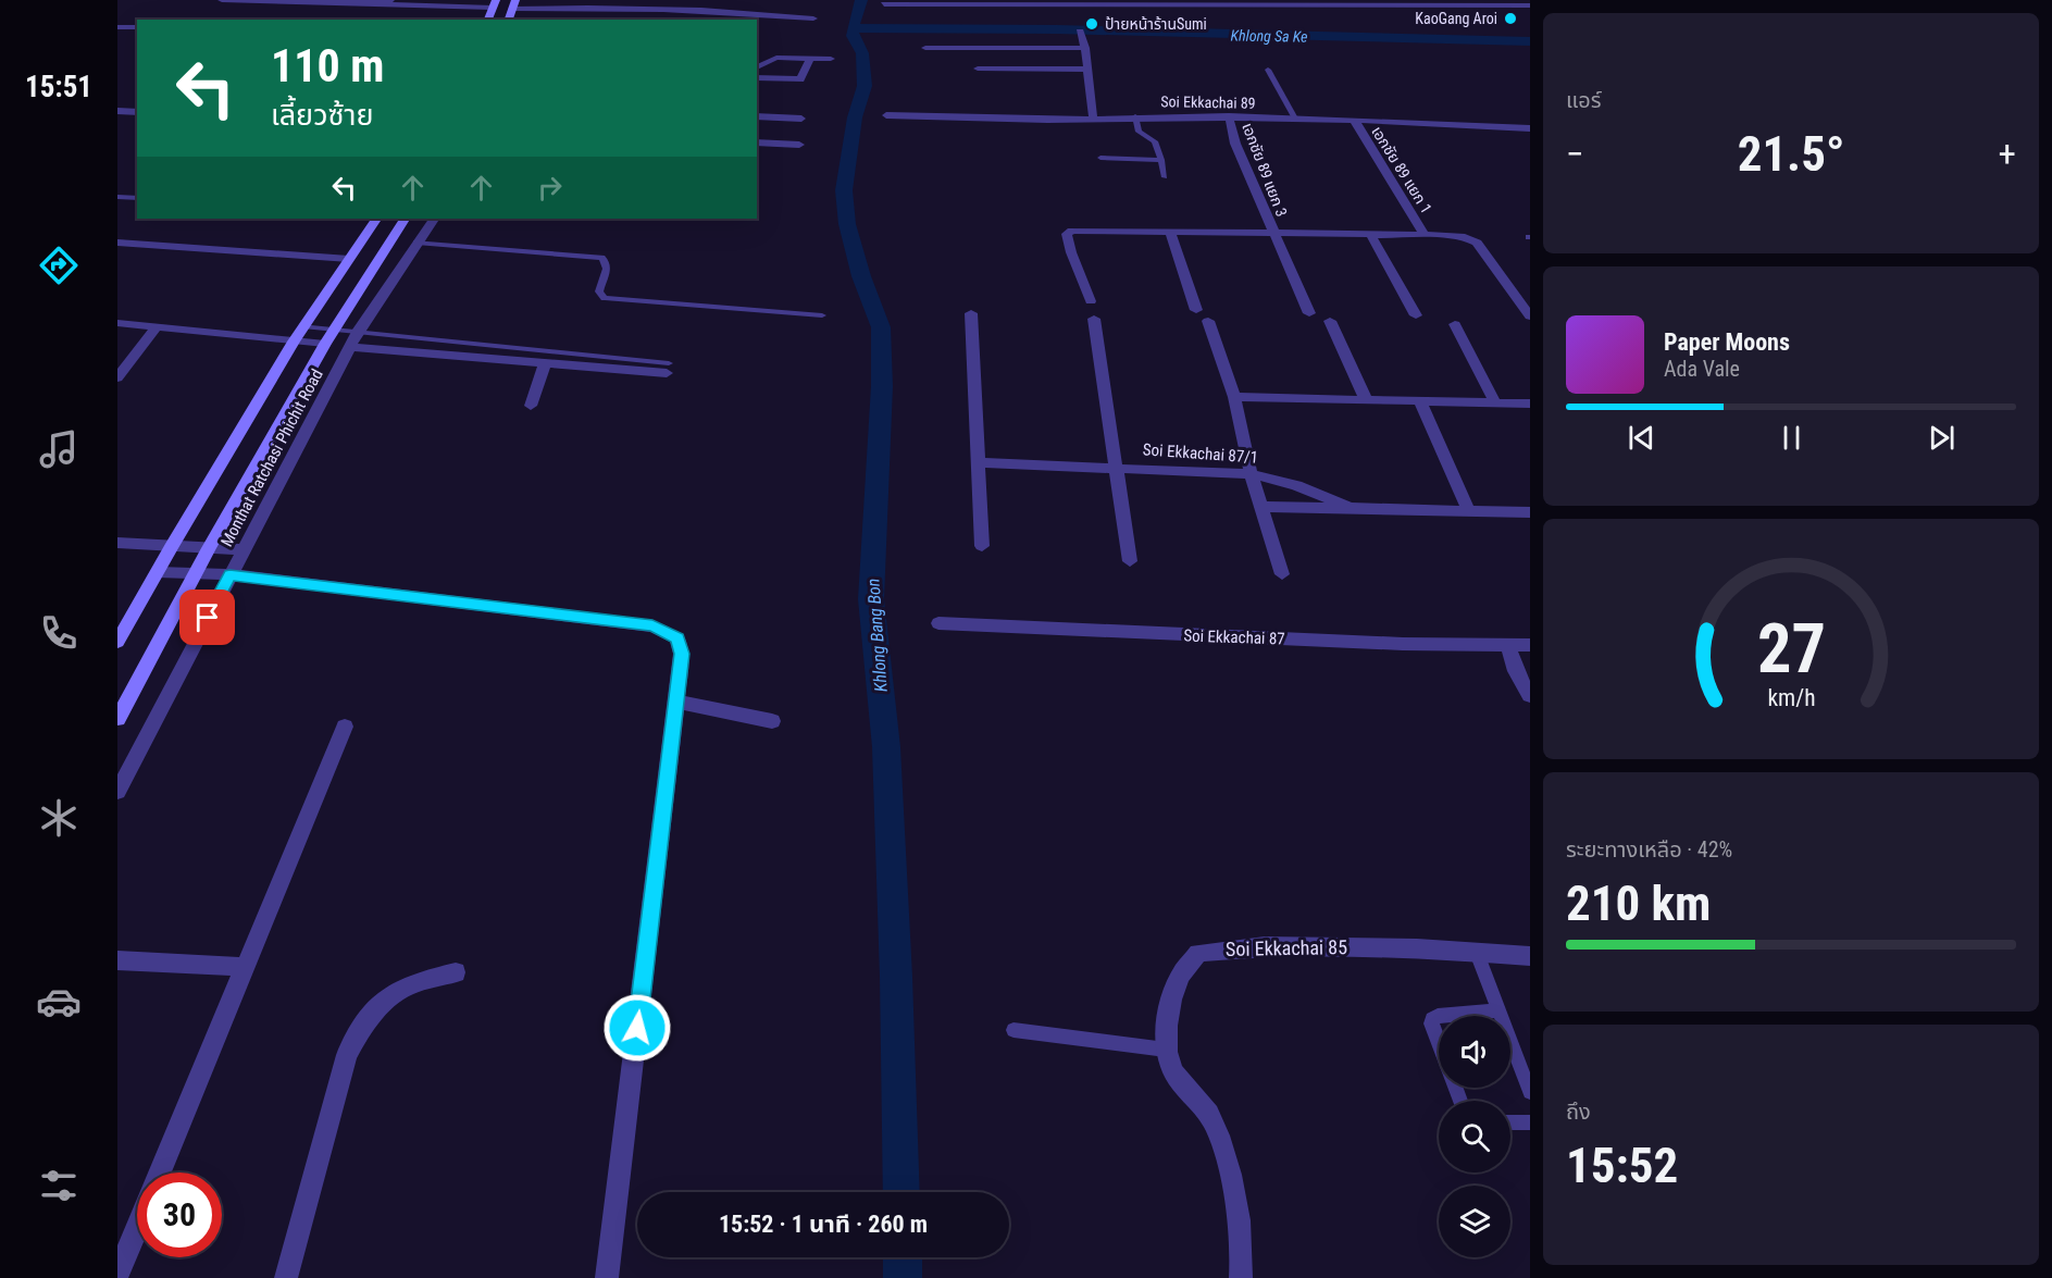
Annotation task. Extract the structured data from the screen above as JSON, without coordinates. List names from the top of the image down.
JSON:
{
  "streets": {
    "street": [
      "Soi Ekkachai 89",
      "เอกชัย 89 แยก 3",
      "เอกชัย 89 แยก 1",
      "Soi Ekkachai 87/1",
      "Monthat Ratchasi Phichit Road",
      "Soi Ekkachai 87",
      "Soi Ekkachai 85"
    ]
  },
  "crossings": [
    ["Soi Ekkachai 89", "เอกชัย 89 แยก 3"],
    ["Soi Ekkachai 89", "เอกชัย 89 แยก 1"]
  ],
  "water": ["Khlong Sa Ke", "Khlong Bang Bon"],
  "places": ["KaoGang Aroi", "ป้ายหน้าร้านSumi"],
  "page": {
    "tabs": "15:51",
    "tile": [
      "แอร์",
      ["ระยะทางเหลือ · 42%", "210 km"],
      ["ถึง", "15:52"]
    ],
    "turn": ["110 m", "เลี้ยวซ้าย"],
    "heat": ["−", "21.5°", "+"],
    "song": ["Paper Moons", "Ada Vale"],
    "limit": "30",
    "trip": "15:52 · 1 นาที · 260 m",
    "gauge": ["27", "km/h"]
  }
}
